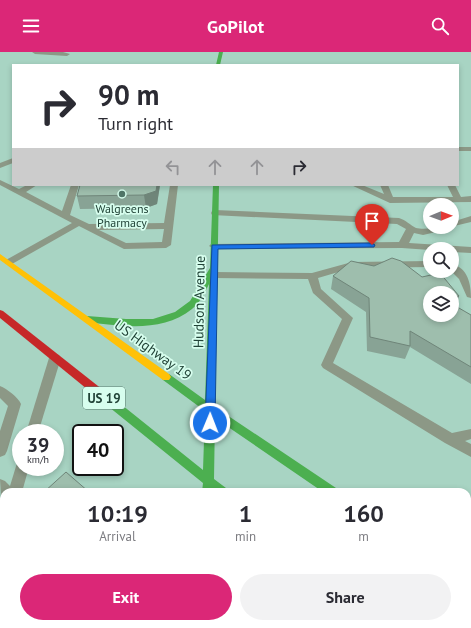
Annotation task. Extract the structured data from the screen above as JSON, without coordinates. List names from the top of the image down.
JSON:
{
  "streets": {
    "main road": ["Hudson Avenue", "US Highway 19", "US 19"]
  },
  "crossings": [
    ["Hudson Avenue", "US Highway 19"],
    ["Hudson Avenue", "US 19"]
  ],
  "places": ["Walgreens Pharmacy"],
  "north": "right",
  "page": {
    "header": "GoPilot",
    "turn": ["90 m", "Turn right"],
    "speed": "39 km/h",
    "limit": "40",
    "eta": [
      "10:19",
      "Arrival",
      "1",
      "min",
      "160",
      "m"
    ],
    "buttons": ["Exit", "Share"]
  }
}
